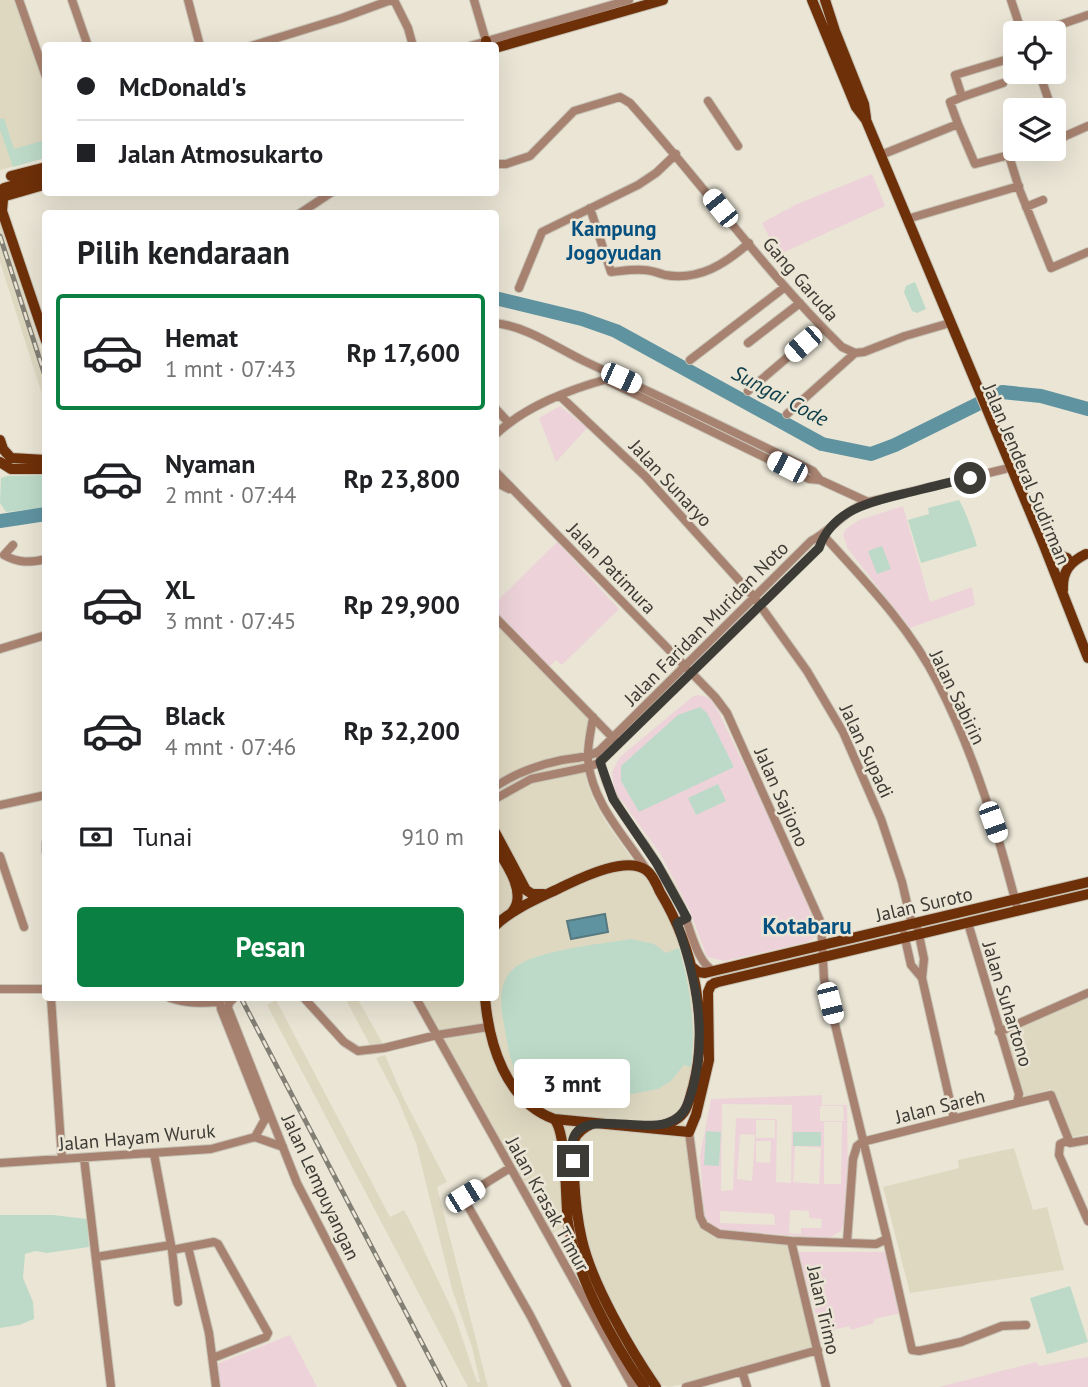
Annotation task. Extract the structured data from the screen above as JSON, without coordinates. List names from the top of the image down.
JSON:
{
  "streets": {
    "main road": ["Jalan Jenderal Sudirman", "Jalan Suroto"],
    "street": [
      "Gang Garuda",
      "Jalan Sunaryo",
      "Jalan Patimura",
      "Jalan Faridan Muridan Noto",
      "Jalan Sabirin",
      "Jalan Supadi",
      "Jalan Sajiono",
      "Jalan Suhartono",
      "Jalan Sareh",
      "Jalan Hayam Wuruk",
      "Jalan Lempuyangan",
      "Jalan Krasak Timur",
      "Jalan Trimo"
    ]
  },
  "crossings": [
    ["Jalan Jenderal Sudirman", "Jalan Faridan Muridan Noto"],
    ["Jalan Sunaryo", "Jalan Faridan Muridan Noto"],
    ["Jalan Sunaryo", "Jalan Supadi"],
    ["Jalan Patimura", "Jalan Faridan Muridan Noto"],
    ["Jalan Patimura", "Jalan Sajiono"],
    ["Jalan Faridan Muridan Noto", "Jalan Sabirin"],
    ["Jalan Faridan Muridan Noto", "Jalan Supadi"],
    ["Jalan Faridan Muridan Noto", "Jalan Sajiono"],
    ["Jalan Sabirin", "Jalan Suroto"],
    ["Jalan Supadi", "Jalan Suroto"],
    ["Jalan Sajiono", "Jalan Suroto"],
    ["Jalan Sajiono", "Jalan Sareh"],
    ["Jalan Suroto", "Jalan Suhartono"],
    ["Jalan Suhartono", "Jalan Sareh"]
  ],
  "districts": ["Kampung Jogoyudan", "Kotabaru"],
  "water": ["Sungai Code"],
  "page": {
    "banner": ["McDonald's", "Jalan Atmosukarto"],
    "heading": "Pilih kendaraan",
    "list": [
      {
        "name": "Hemat",
        "note": "1 mnt · 07:43",
        "value": "Rp 17,600"
      },
      {
        "name": "Nyaman",
        "note": "2 mnt · 07:44",
        "value": "Rp 23,800"
      },
      {
        "name": "XL",
        "note": "3 mnt · 07:45",
        "value": "Rp 29,900"
      },
      {
        "name": "Black",
        "note": "4 mnt · 07:46",
        "value": "Rp 32,200"
      }
    ],
    "pay": ["Tunai", "910 m"],
    "buttons": "Pesan",
    "bubble": "3 mnt"
  }
}
